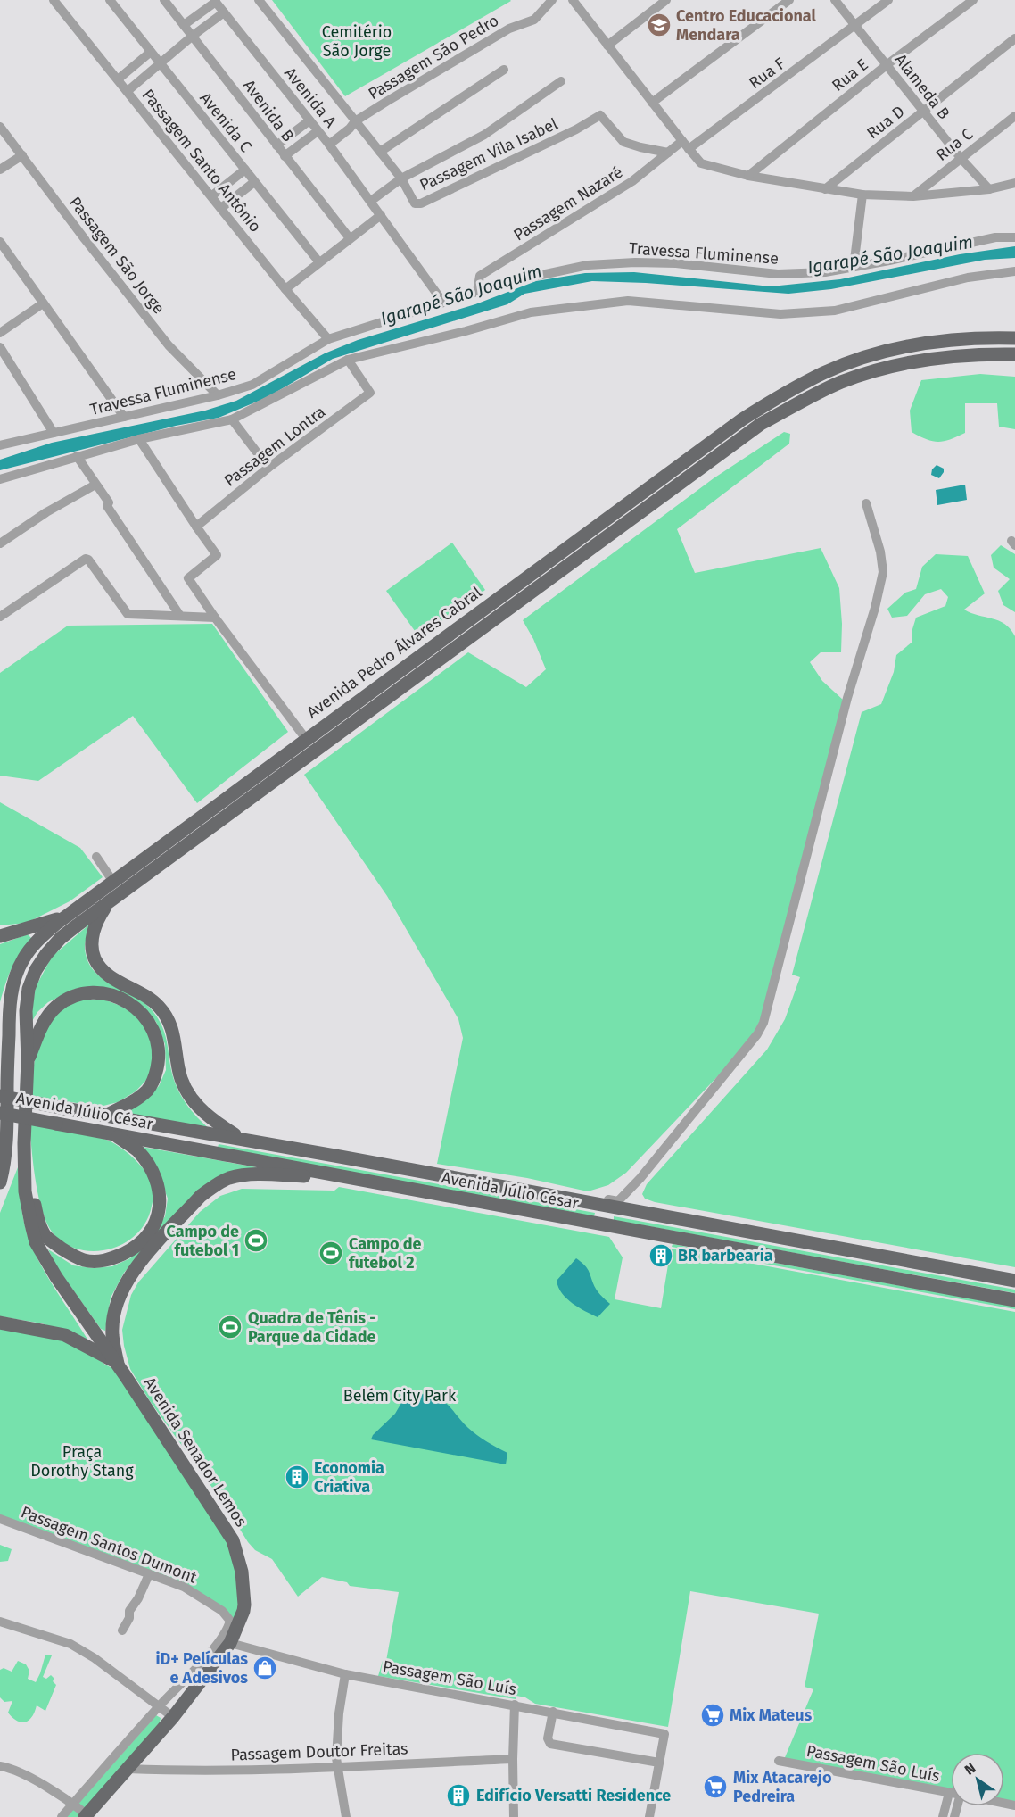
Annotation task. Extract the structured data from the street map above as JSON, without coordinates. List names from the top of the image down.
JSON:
{
  "streets": {
    "main road": ["Avenida Pedro Álvares Cabral", "Avenida Júlio César", "Avenida Senador Lemos"],
    "street": [
      "Passagem São Pedro",
      "Rua F",
      "Rua E",
      "Alameda B",
      "Avenida A",
      "Avenida B",
      "Avenida C",
      "Rua D",
      "Rua C",
      "Passagem Vila Isabel",
      "Passagem Santo Antônio",
      "Passagem Nazaré",
      "Travessa Fluminense",
      "Passagem São Jorge",
      "Passagem Lontra",
      "Passagem Santos Dumont",
      "Passagem São Luís",
      "Passagem Doutor Freitas"
    ]
  },
  "crossings": [
    ["Passagem São Pedro", "Avenida A"],
    ["Rua F", "Alameda B"],
    ["Rua F", "Passagem Nazaré"],
    ["Rua E", "Alameda B"],
    ["Alameda B", "Rua D"],
    ["Alameda B", "Rua C"],
    ["Avenida A", "Travessa Fluminense"],
    ["Passagem Vila Isabel", "Passagem Nazaré"],
    ["Passagem Santo Antônio", "Travessa Fluminense"],
    ["Passagem Nazaré", "Travessa Fluminense"],
    ["Travessa Fluminense", "Passagem São Jorge"],
    ["Avenida Pedro Álvares Cabral", "Avenida Senador Lemos"],
    ["Avenida Senador Lemos", "Passagem São Luís"],
    ["Avenida Senador Lemos", "Passagem Doutor Freitas"]
  ],
  "water": ["Igarapé São Joaquim"],
  "parks": ["Cemitério São Jorge", "Belém City Park", "Praça Dorothy Stang"],
  "places": {
    "school or university": ["Centro Educacional Mendara"],
    "sports": ["Campo de futebol 1", "Campo de futebol 2", "Quadra de Tênis - Parque da Cidade"],
    "building": ["BR barbearia", "Economia Criativa", "Edifício Versatti Residence"],
    "shop": ["iD+ Películas e Adesivos"],
    "supermarket": ["Mix Mateus", "Mix Atacarejo Pedreira"]
  },
  "north": "top left"
}
